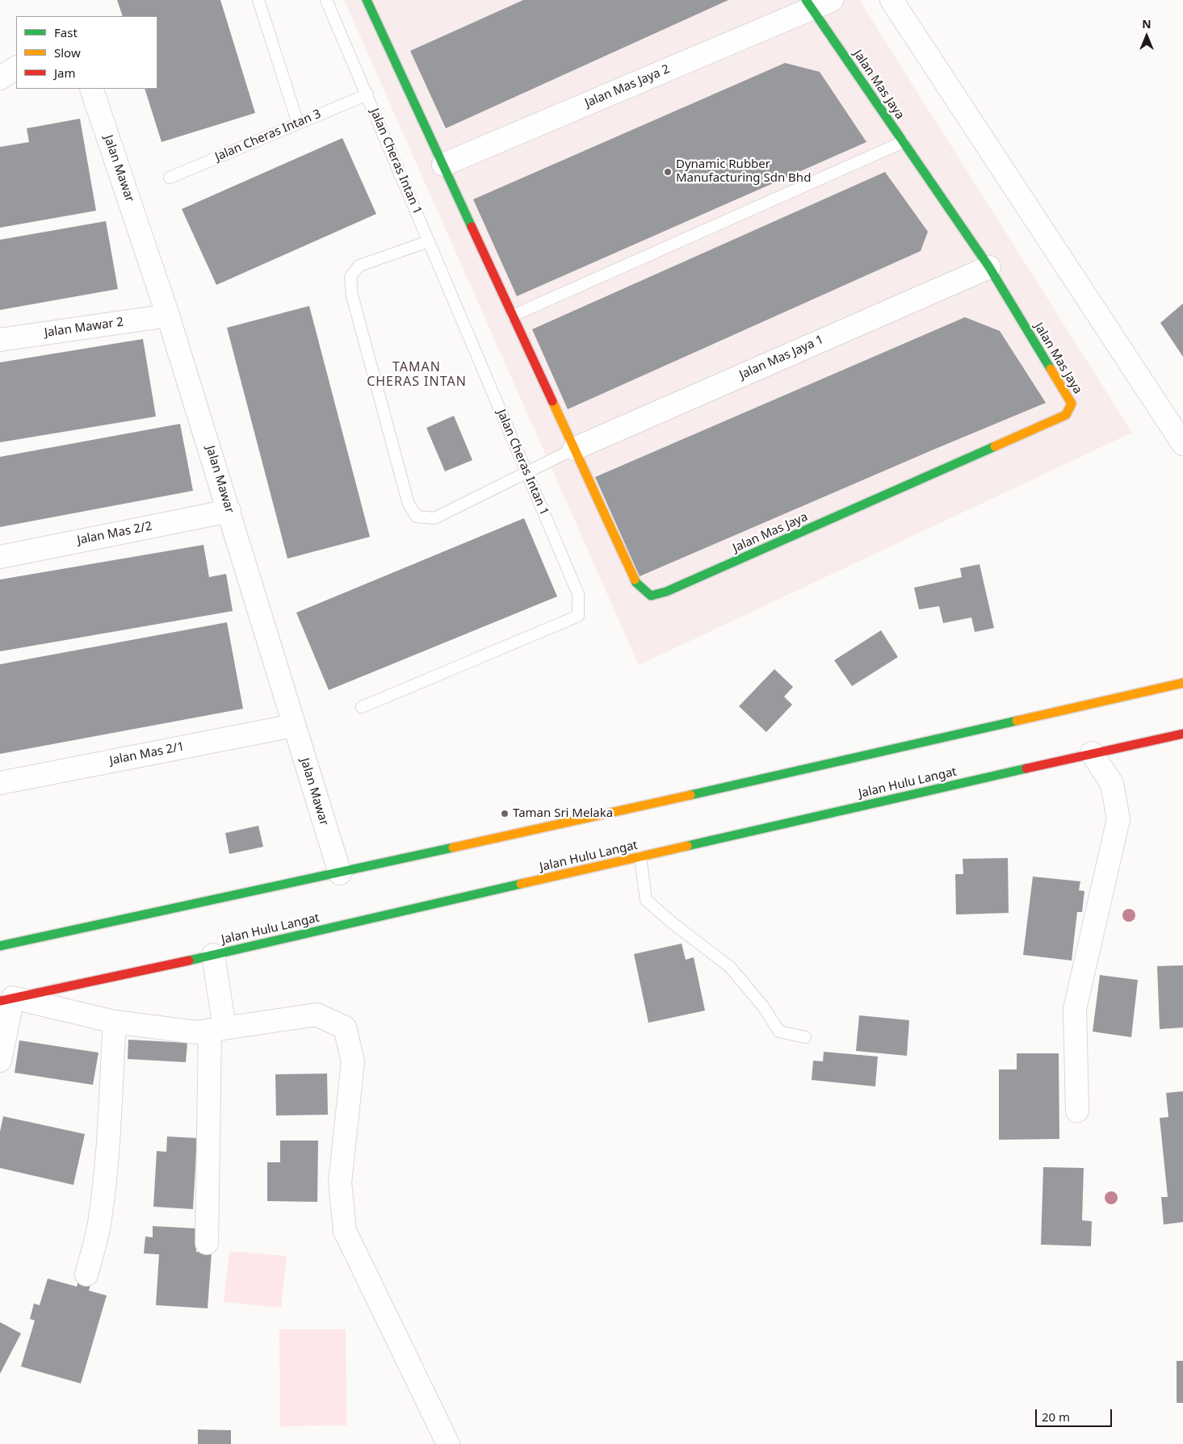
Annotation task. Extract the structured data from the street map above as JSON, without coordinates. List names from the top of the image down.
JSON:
{
  "streets": {
    "main road": ["Jalan Mas Jaya", "Jalan Hulu Langat"],
    "street": [
      "Jalan Mas Jaya 2",
      "Jalan Mawar",
      "Jalan Mawar 2",
      "Jalan Mas Jaya 1",
      "Jalan Mas 2/2",
      "Jalan Mas 2/1"
    ],
    "lane": ["Jalan Cheras Intan 3", "Jalan Cheras Intan 1"]
  },
  "crossings": [
    ["Jalan Mas Jaya", "Jalan Mas Jaya 2"],
    ["Jalan Mas Jaya", "Jalan Mas Jaya 1"],
    ["Jalan Cheras Intan 3", "Jalan Cheras Intan 1"],
    ["Jalan Mawar", "Jalan Mawar 2"],
    ["Jalan Mawar", "Jalan Mas 2/2"],
    ["Jalan Mawar", "Jalan Mas 2/1"]
  ],
  "districts": ["TAMAN CHERAS INTAN"],
  "places": ["Dynamic Rubber Manufacturing Sdn Bhd", "Taman Sri Melaka"],
  "legend": ["Fast", "Slow", "Jam"],
  "scale_bar": "20 m",
  "north": "top"
}
